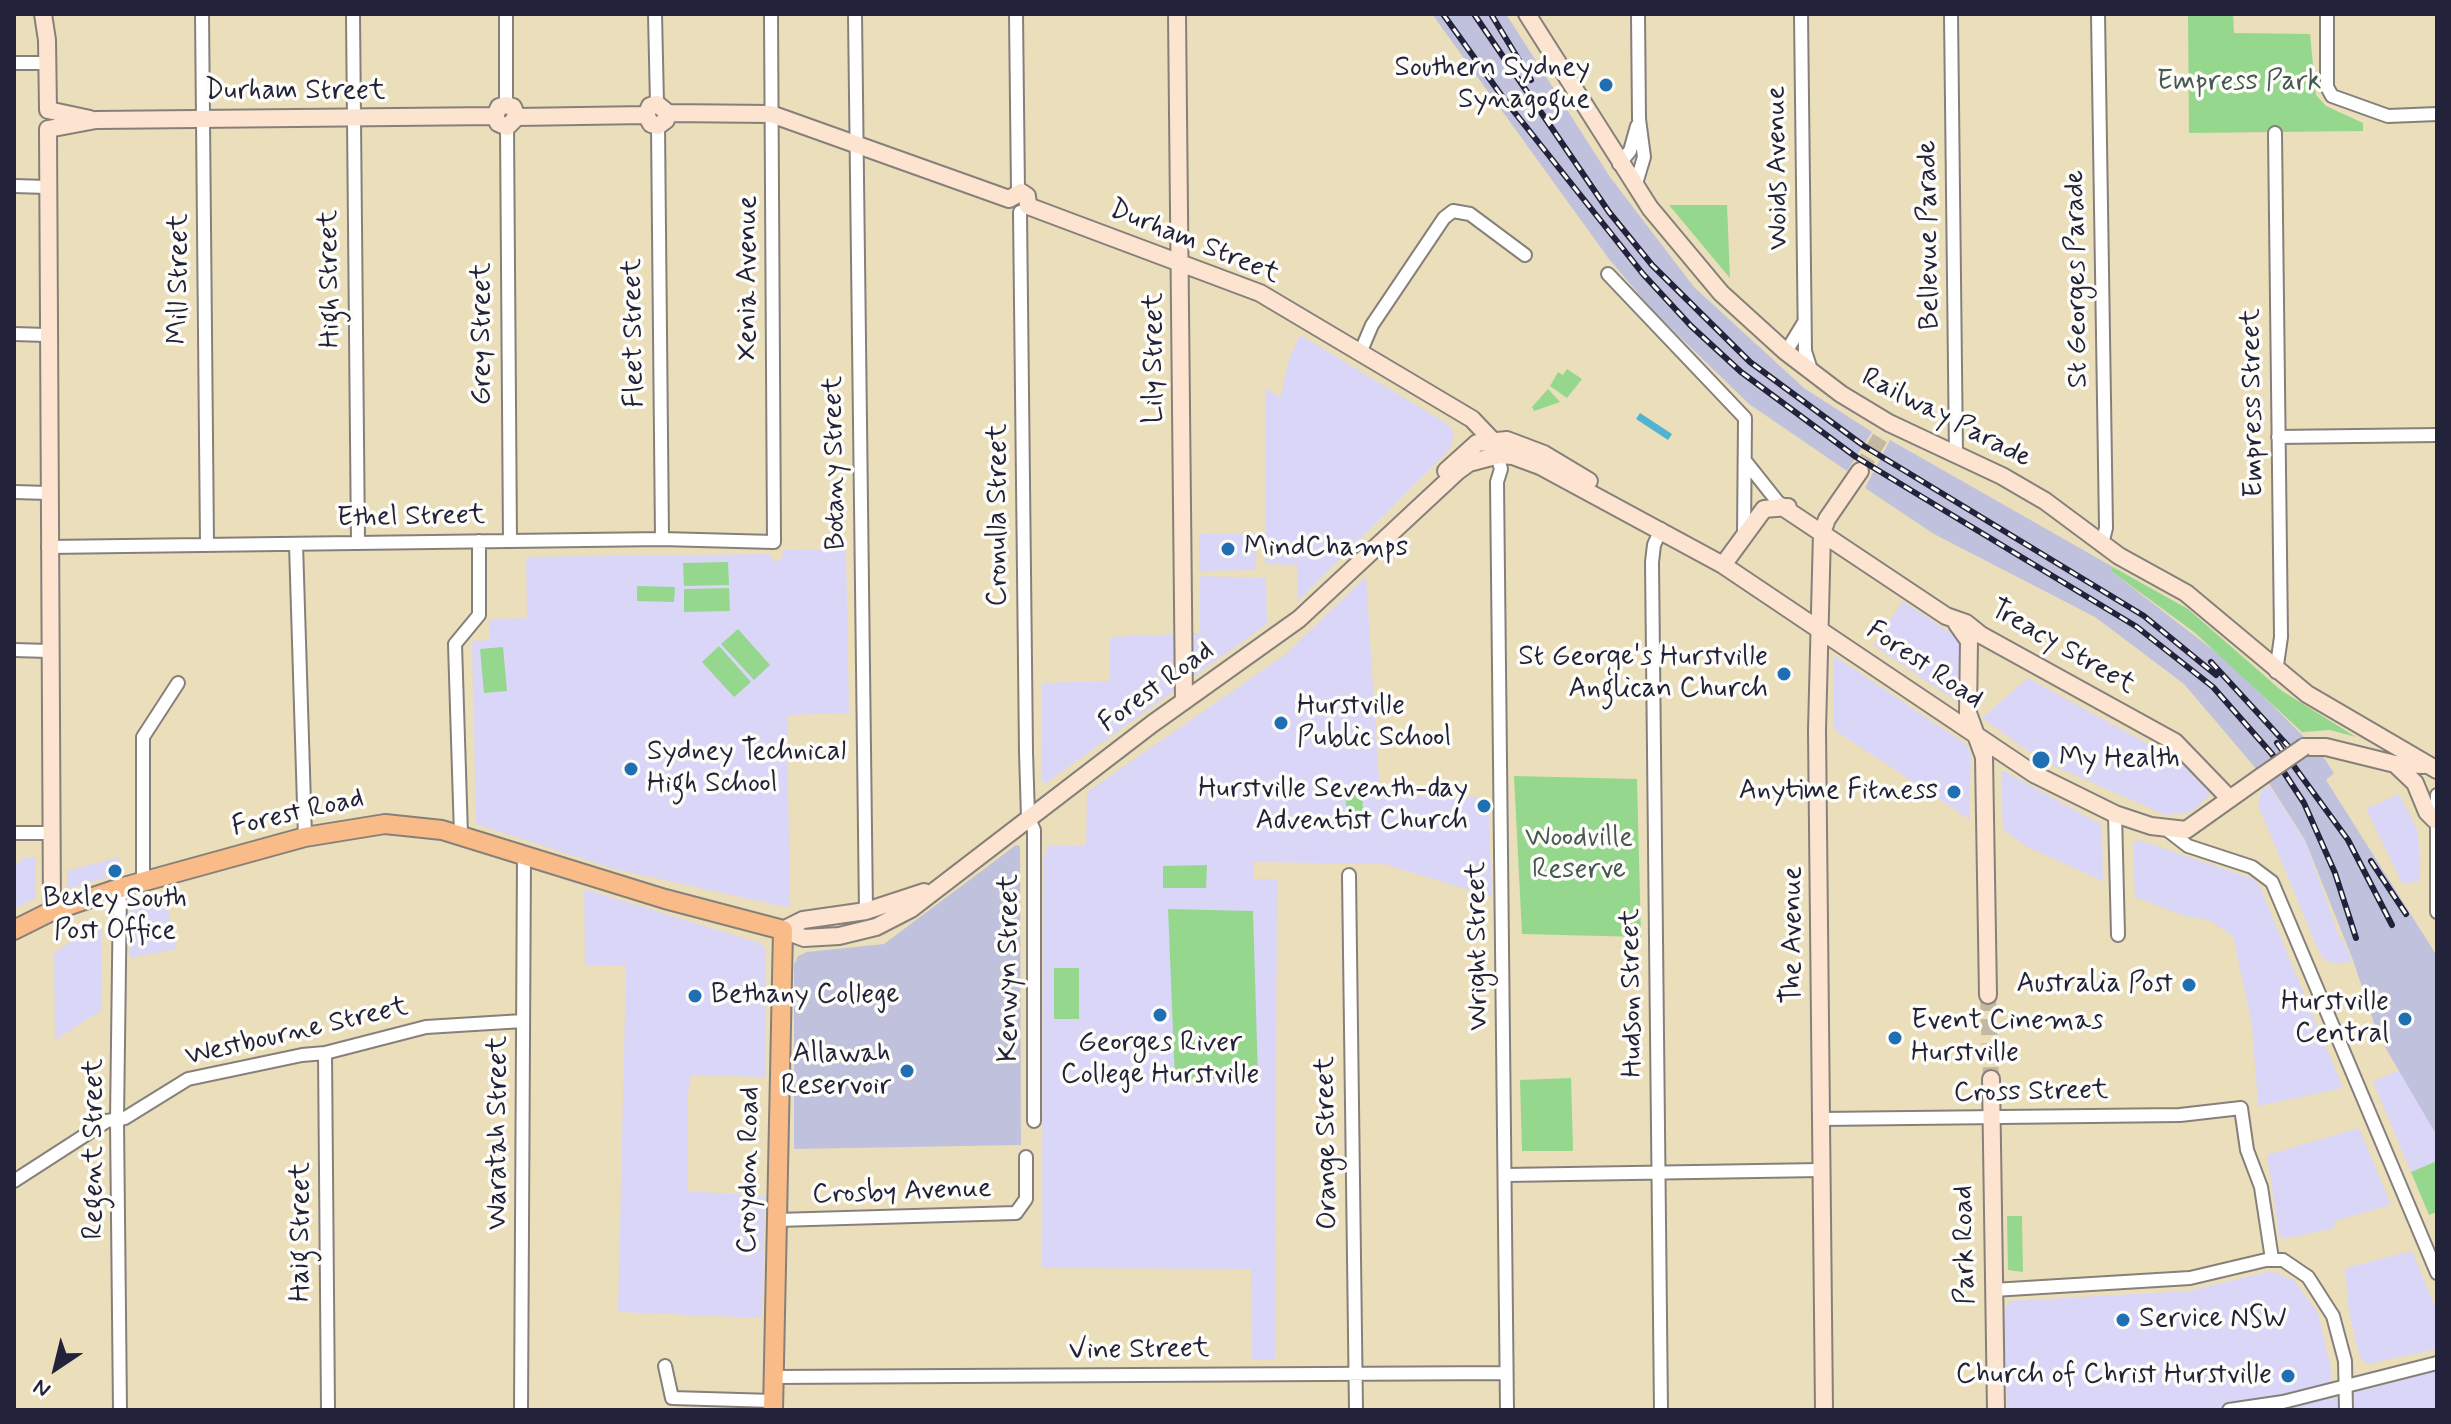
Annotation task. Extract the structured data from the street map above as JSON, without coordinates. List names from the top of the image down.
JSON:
{
  "streets": {
    "main road": ["Forest Road", "Croydon Road"],
    "street": [
      "Durham Street",
      "Woids Avenue",
      "Bellevue Parade",
      "Xenia Avenue",
      "Mill Street",
      "High Street",
      "St Georges Parade",
      "Fleet Street",
      "Grey Street",
      "Lily Street",
      "Empress Street",
      "Railway Parade",
      "Botany Street",
      "Cronulla Street",
      "Ethel Street",
      "Treacy Street",
      "The Avenue",
      "Wright Street",
      "Kenwyn Street",
      "Hudson Street",
      "Westbourne Street",
      "Cross Street",
      "Waratah Street",
      "Orange Street",
      "Regent Street",
      "Crosby Avenue",
      "Haig Street",
      "Park Road",
      "Vine Street"
    ]
  },
  "crossings": [
    ["Durham Street", "Xenia Avenue"],
    ["Durham Street", "Mill Street"],
    ["Durham Street", "High Street"],
    ["Durham Street", "Fleet Street"],
    ["Durham Street", "Grey Street"],
    ["Durham Street", "Lily Street"],
    ["Durham Street", "Botany Street"],
    ["Durham Street", "Cronulla Street"],
    ["Durham Street", "Forest Road"],
    ["Durham Street", "Wright Street"],
    ["Woids Avenue", "Railway Parade"],
    ["Bellevue Parade", "Railway Parade"],
    ["Xenia Avenue", "Ethel Street"],
    ["Mill Street", "Ethel Street"],
    ["High Street", "Ethel Street"],
    ["St Georges Parade", "Railway Parade"],
    ["Fleet Street", "Ethel Street"],
    ["Grey Street", "Ethel Street"],
    ["Lily Street", "Forest Road"],
    ["Empress Street", "Railway Parade"],
    ["Botany Street", "Forest Road"],
    ["Cronulla Street", "Forest Road"],
    ["Cronulla Street", "Kenwyn Street"],
    ["Treacy Street", "The Avenue"],
    ["Forest Road", "The Avenue"],
    ["Forest Road", "Wright Street"],
    ["Forest Road", "Kenwyn Street"],
    ["Forest Road", "Hudson Street"],
    ["Forest Road", "Waratah Street"],
    ["Forest Road", "Regent Street"],
    ["Forest Road", "Croydon Road"],
    ["The Avenue", "Cross Street"],
    ["Wright Street", "Vine Street"],
    ["Westbourne Street", "Waratah Street"],
    ["Westbourne Street", "Regent Street"],
    ["Westbourne Street", "Haig Street"],
    ["Cross Street", "Park Road"],
    ["Orange Street", "Vine Street"],
    ["Croydon Road", "Crosby Avenue"],
    ["Croydon Road", "Vine Street"]
  ],
  "parks": ["Empress Park", "Woodville Reserve"],
  "places": [
    "Southern Sydney Synagogue",
    "MindChamps",
    "St George's Hurstville Anglican Church",
    "Hurstville Public School",
    "My Health",
    "Sydney Technical High School",
    "Anytime Fitness",
    "Hurstville Seventh-day Adventist Church",
    "Bexley South Post Office",
    "Australia Post",
    "Bethany College",
    "Georges River College Hurstville",
    "Hurstville Central",
    "Event Cinemas Hurstville",
    "Allawah Reservoir",
    "Service NSW",
    "Church of Christ Hurstville"
  ],
  "north": "bottom left"
}
